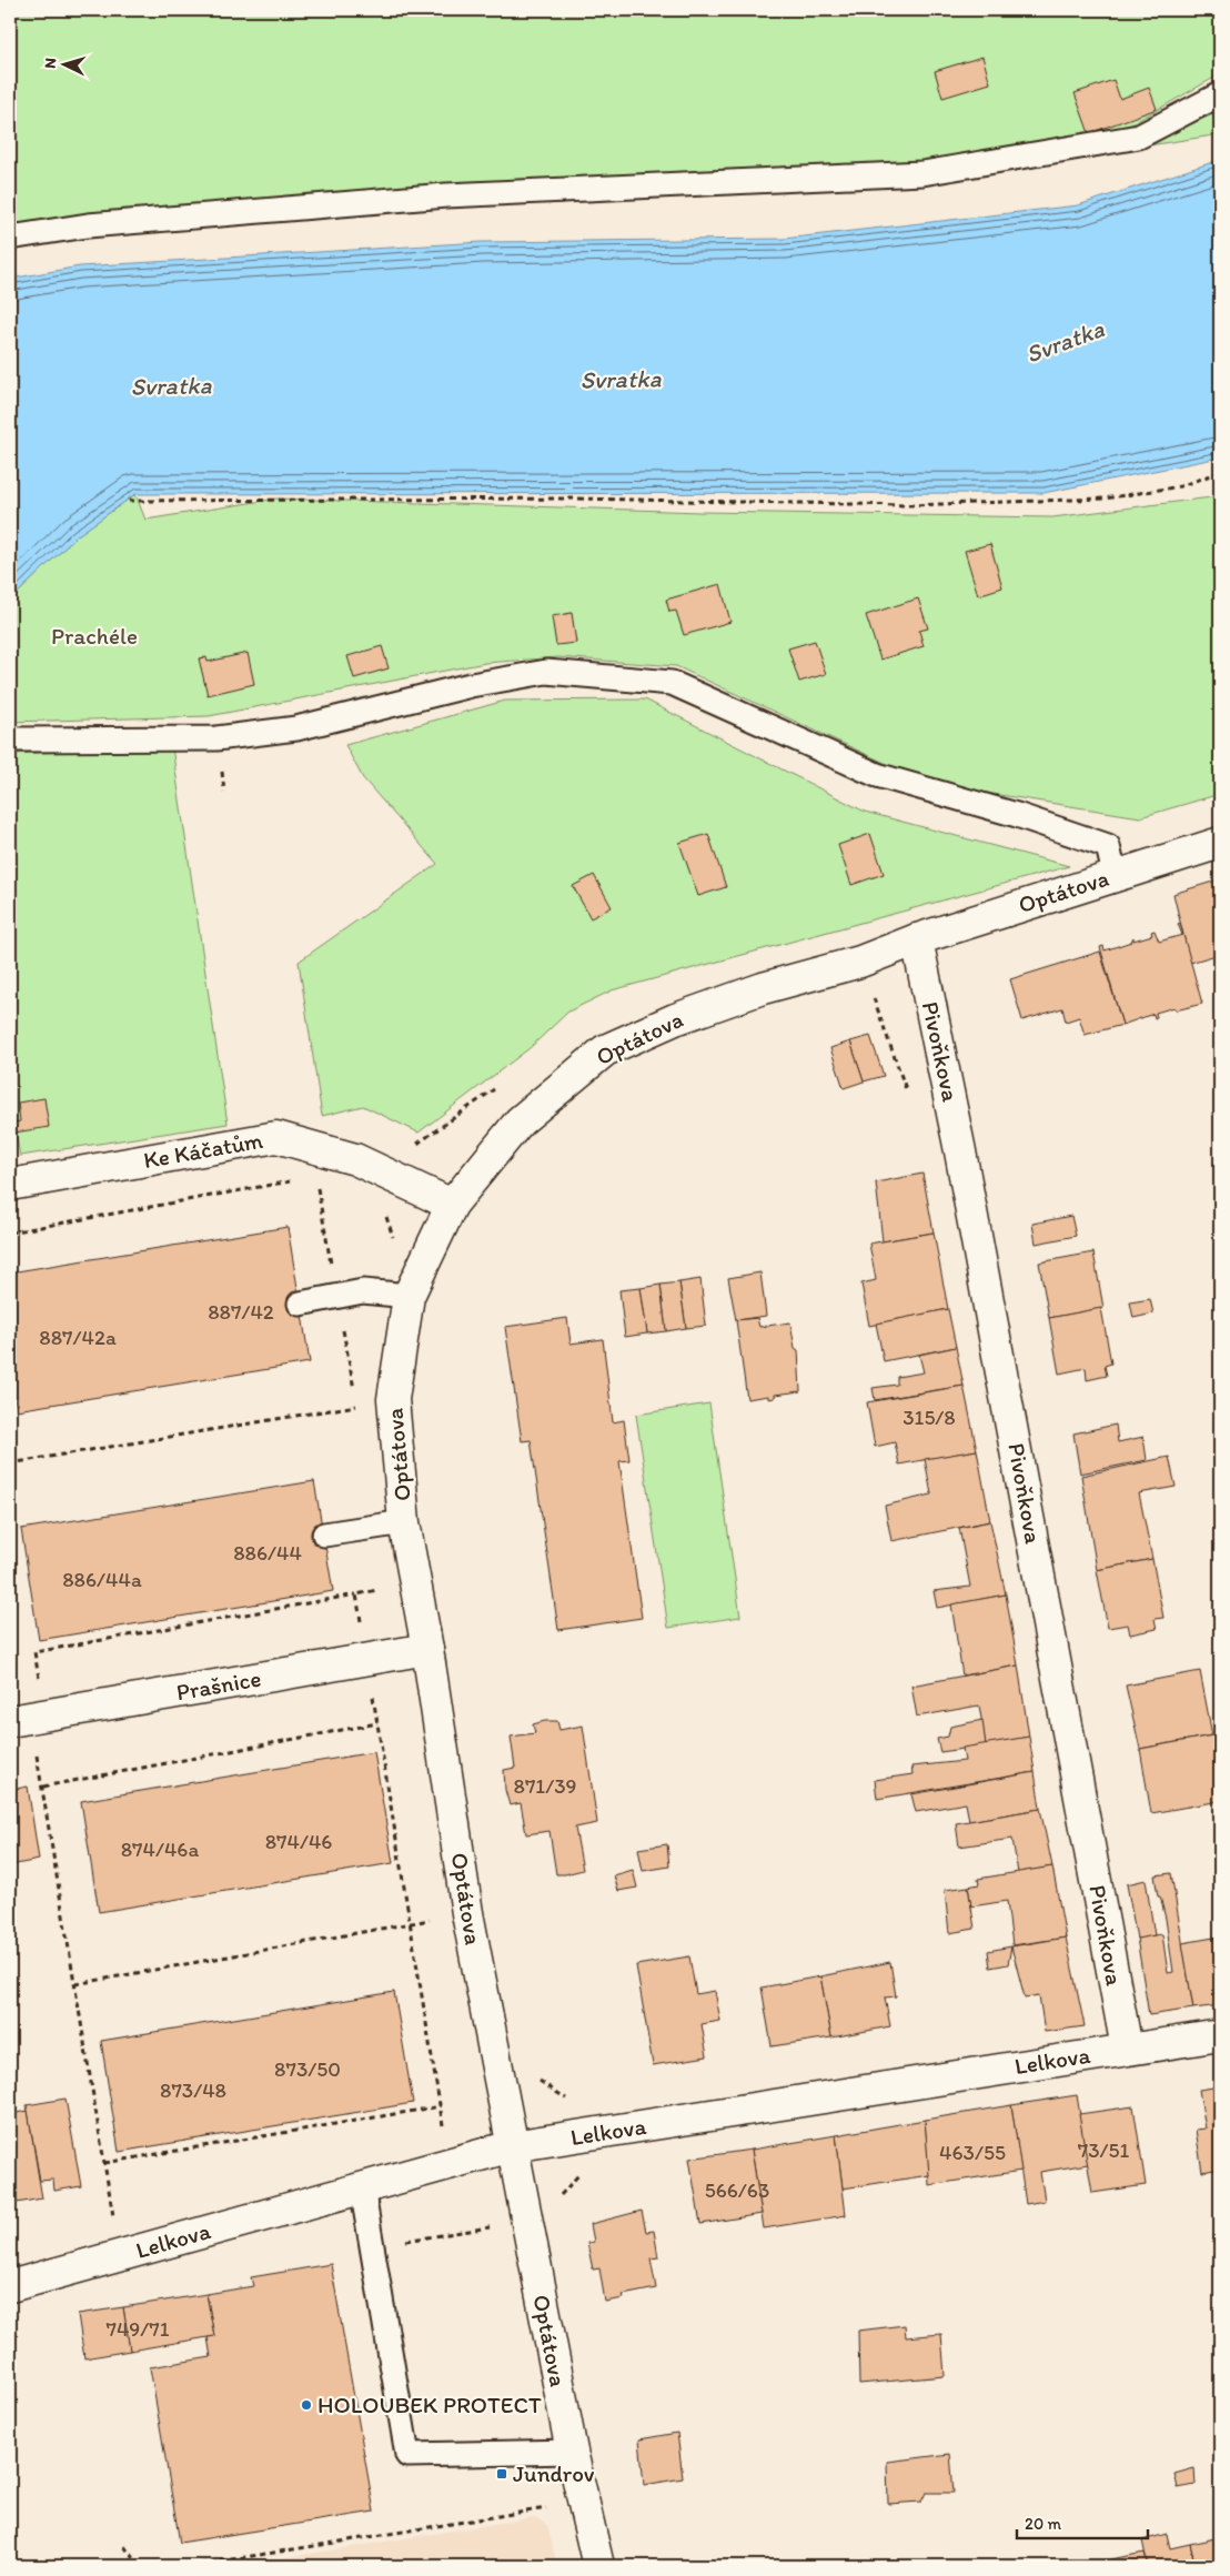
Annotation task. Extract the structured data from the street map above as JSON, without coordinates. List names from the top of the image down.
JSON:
{
  "streets": {
    "street": [
      "Optátova",
      "Pivoňkova",
      "Ke Káčatům",
      "Prašnice",
      "Lelkova"
    ]
  },
  "crossings": [
    ["Optátova", "Pivoňkova"],
    ["Optátova", "Ke Káčatům"],
    ["Optátova", "Prašnice"],
    ["Optátova", "Lelkova"],
    ["Pivoňkova", "Lelkova"]
  ],
  "water": ["Svratka"],
  "parks": ["Prachéle"],
  "places": {
    "other": ["HOLOUBEK PROTECT"],
    "transit": ["Jundrov"]
  },
  "house_numbers": [
    "887/42",
    "887/42a",
    "315/8",
    "886/44",
    "886/44a",
    "871/39",
    "874/46",
    "874/46a",
    "873/50",
    "873/48",
    "73/51",
    "463/55",
    "566/63",
    "749/71"
  ],
  "scale_bar": "20 m",
  "north": "left"
}
